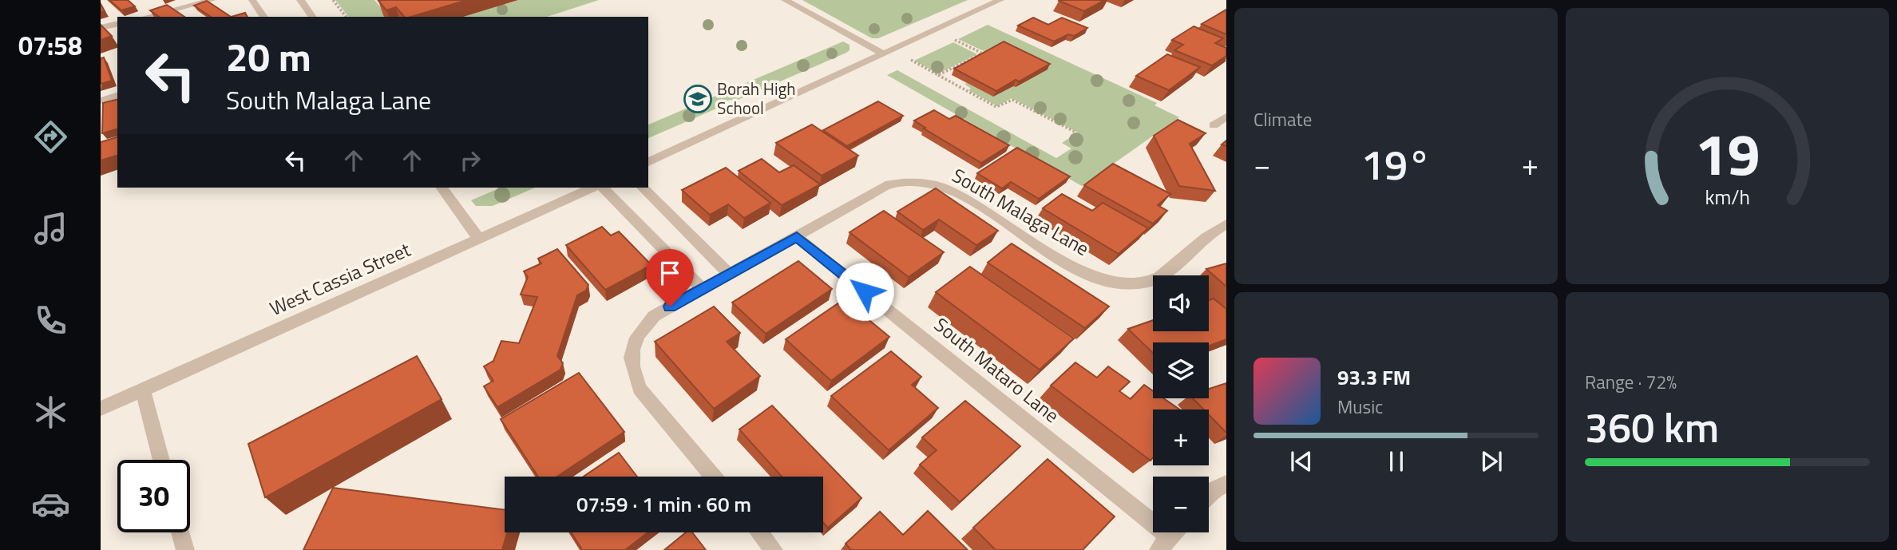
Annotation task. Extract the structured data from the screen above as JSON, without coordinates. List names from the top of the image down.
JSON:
{
  "streets": {
    "street": ["South Malaga Lane", "West Cassia Street", "South Mataro Lane"]
  },
  "crossings": [
    ["South Malaga Lane", "South Mataro Lane"]
  ],
  "places": {
    "school or university": ["Borah High School"]
  },
  "page": {
    "tabs": "07:58",
    "tile": [
      "Climate",
      ["Range · 72%", "360 km"]
    ],
    "turn": ["20 m", "South Malaga Lane"],
    "heat": ["−", "19°", "+"],
    "map_buttons": ["+", "−"],
    "song": ["93.3 FM", "Music"],
    "limit": "30",
    "trip": "07:59 · 1 min · 60 m",
    "gauge": ["19", "km/h"]
  }
}
